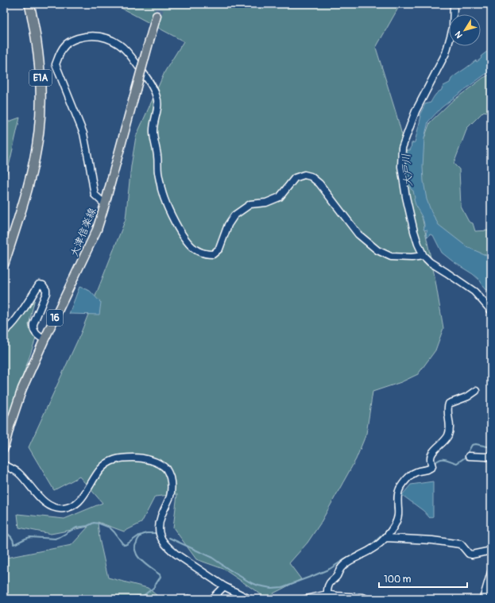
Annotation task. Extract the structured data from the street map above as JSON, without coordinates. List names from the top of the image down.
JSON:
{
  "streets": {
    "highway": ["E1A"],
    "main road": ["大津信楽線", "16"]
  },
  "water": ["大戸川"],
  "scale_bar": "100 m",
  "north": "bottom left"
}
